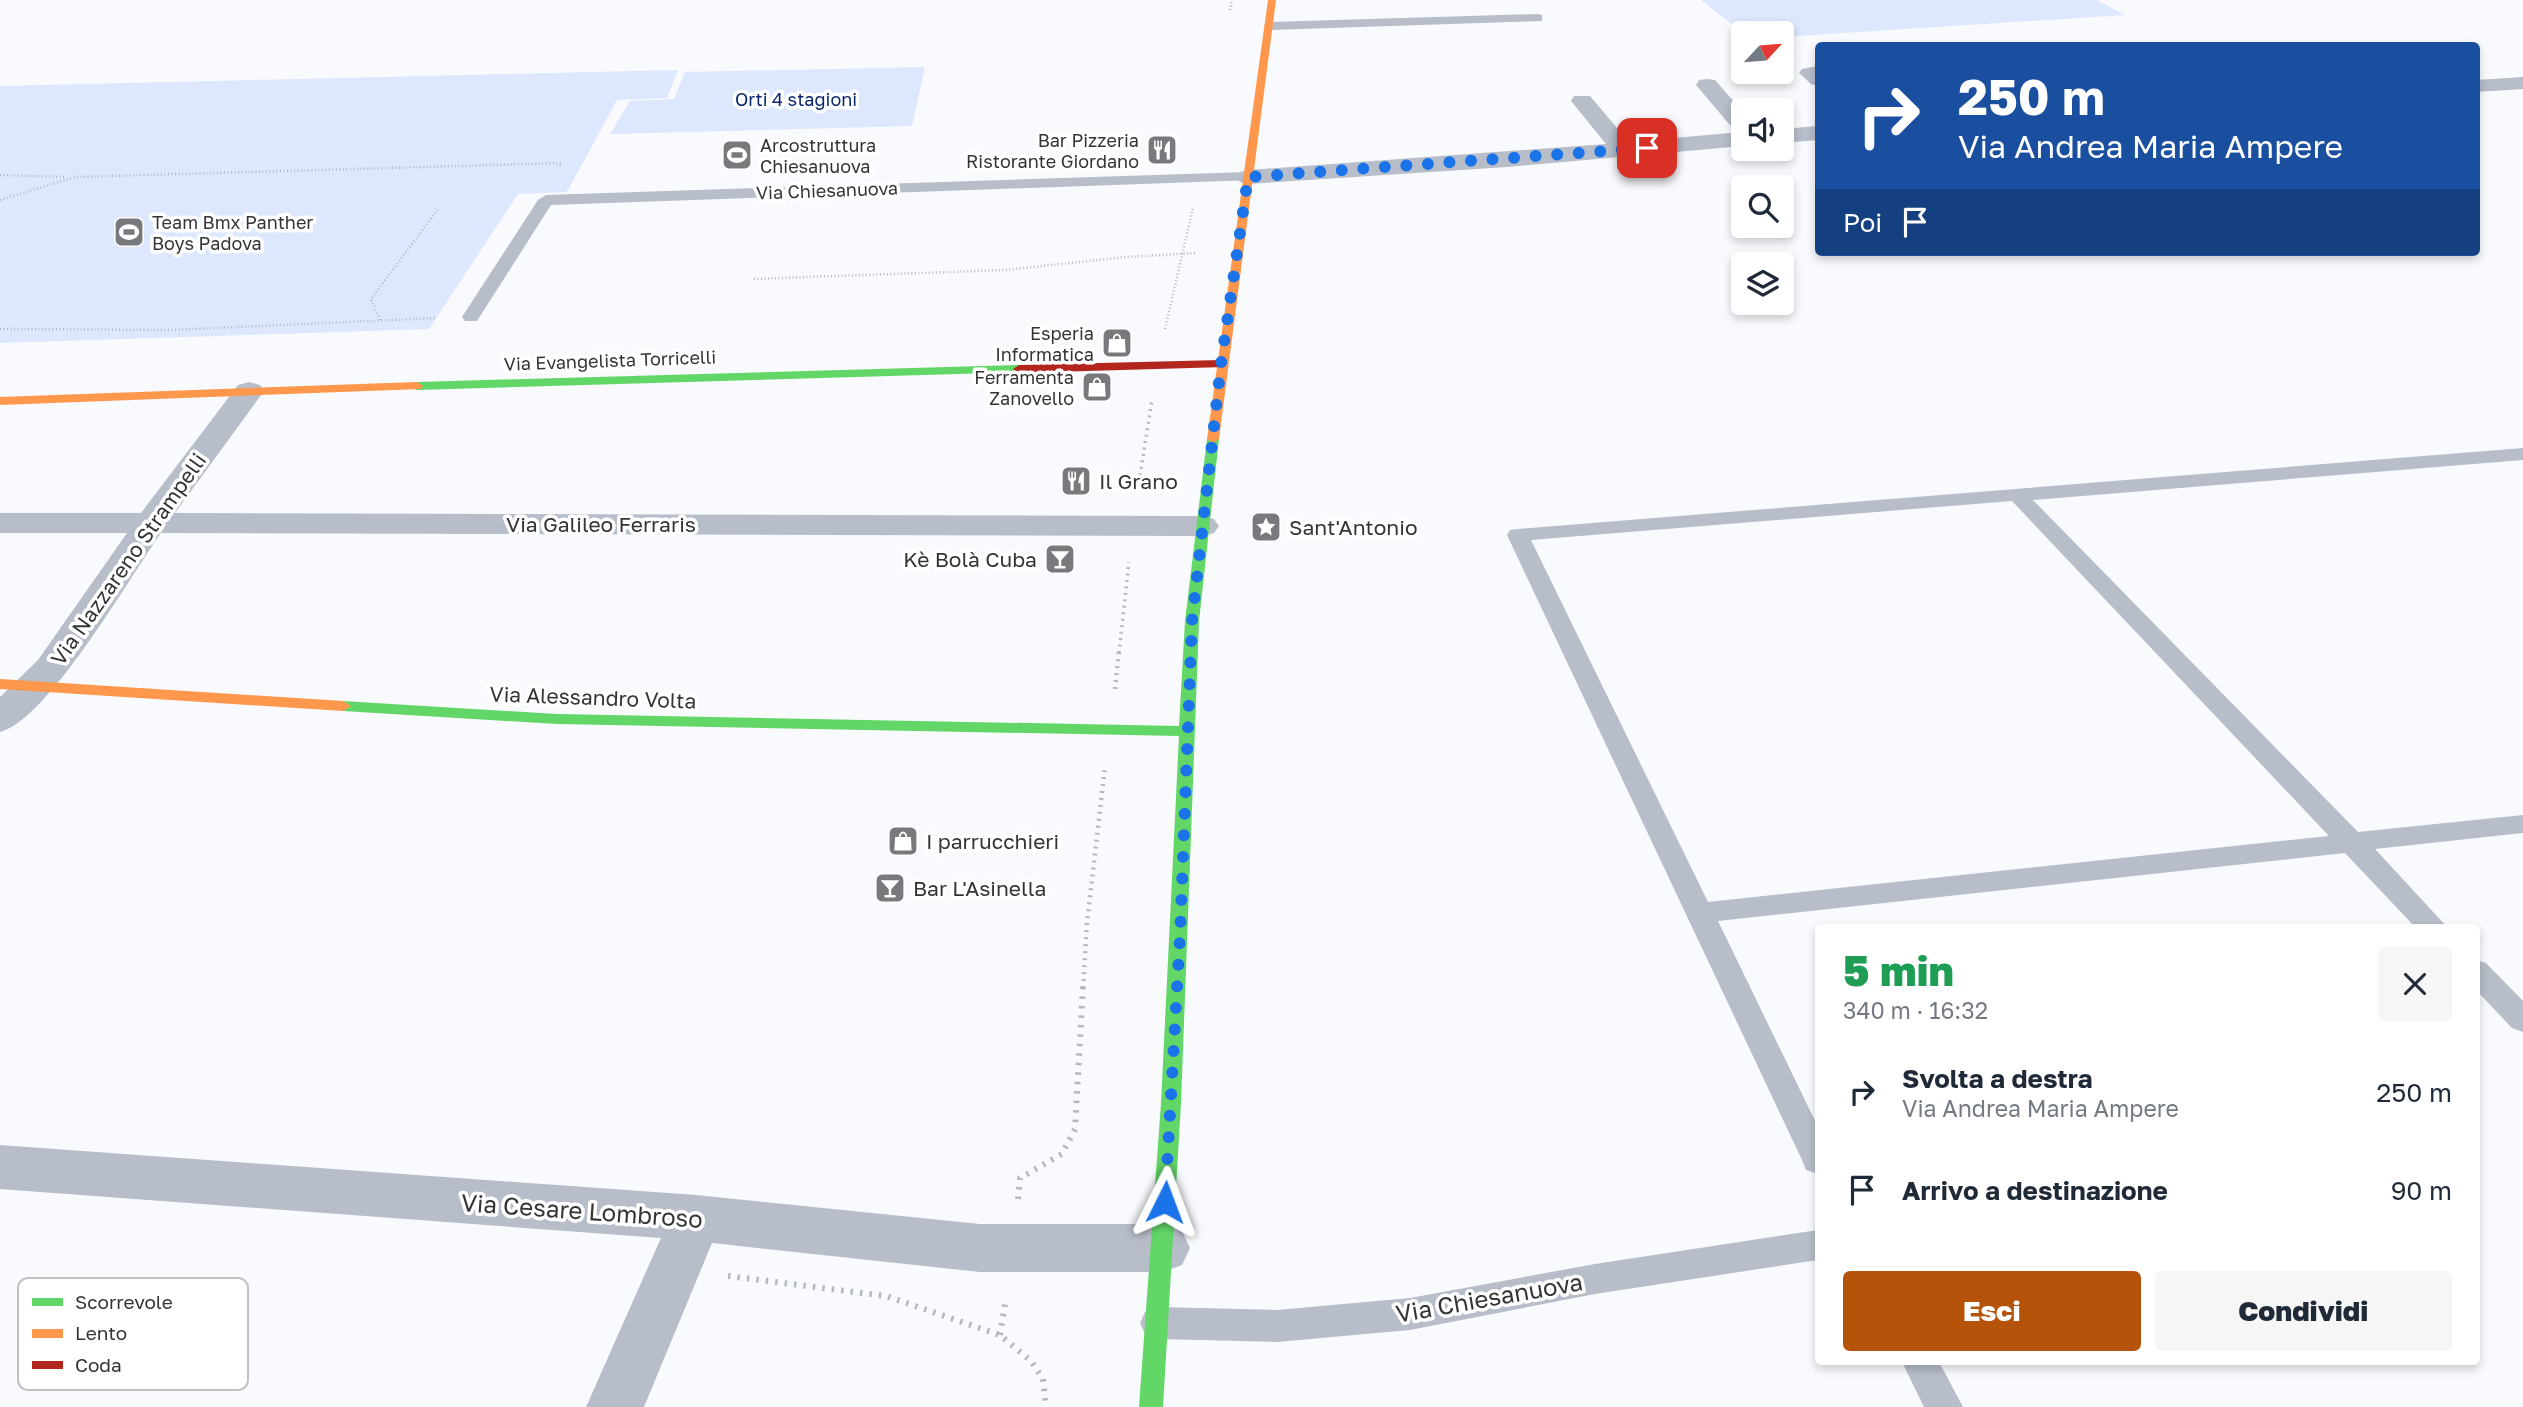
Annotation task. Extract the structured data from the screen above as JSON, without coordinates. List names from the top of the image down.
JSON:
{
  "streets": {
    "main road": ["Via Evangelista Torricelli", "Via Alessandro Volta"],
    "street": ["Via Galileo Ferraris", "Via Nazzareno Strampelli", "Via Cesare Lombroso"],
    "lane": ["Via Chiesanuova"]
  },
  "crossings": [
    ["Via Evangelista Torricelli", "Via Nazzareno Strampelli"],
    ["Via Galileo Ferraris", "Via Nazzareno Strampelli"],
    ["Via Nazzareno Strampelli", "Via Alessandro Volta"]
  ],
  "parks": ["Orti 4 stagioni"],
  "places": {
    "restaurant": ["Bar Pizzeria Ristorante Giordano", "Il Grano"],
    "sports": ["Arcostruttura Chiesanuova", "Team Bmx Panther Boys Padova"],
    "shop": ["Esperia Informatica", "Ferramenta Zanovello", "I parrucchieri"],
    "place": ["Sant'Antonio"],
    "bar": ["Kè Bolà Cuba", "Bar L'Asinella"]
  },
  "legend": ["Scorrevole", "Lento", "Coda"],
  "north": "top right",
  "page": {
    "turn": ["250 m", "Via Andrea Maria Ampere"],
    "then": "Poi",
    "heading": ["5 min", "340 m · 16:32"],
    "list": [
      {
        "name": "Svolta a destra",
        "note": "Via Andrea Maria Ampere",
        "value": "250 m"
      },
      {
        "name": "Arrivo a destinazione",
        "value": "90 m"
      }
    ],
    "buttons": ["Esci", "Condividi"]
  }
}
